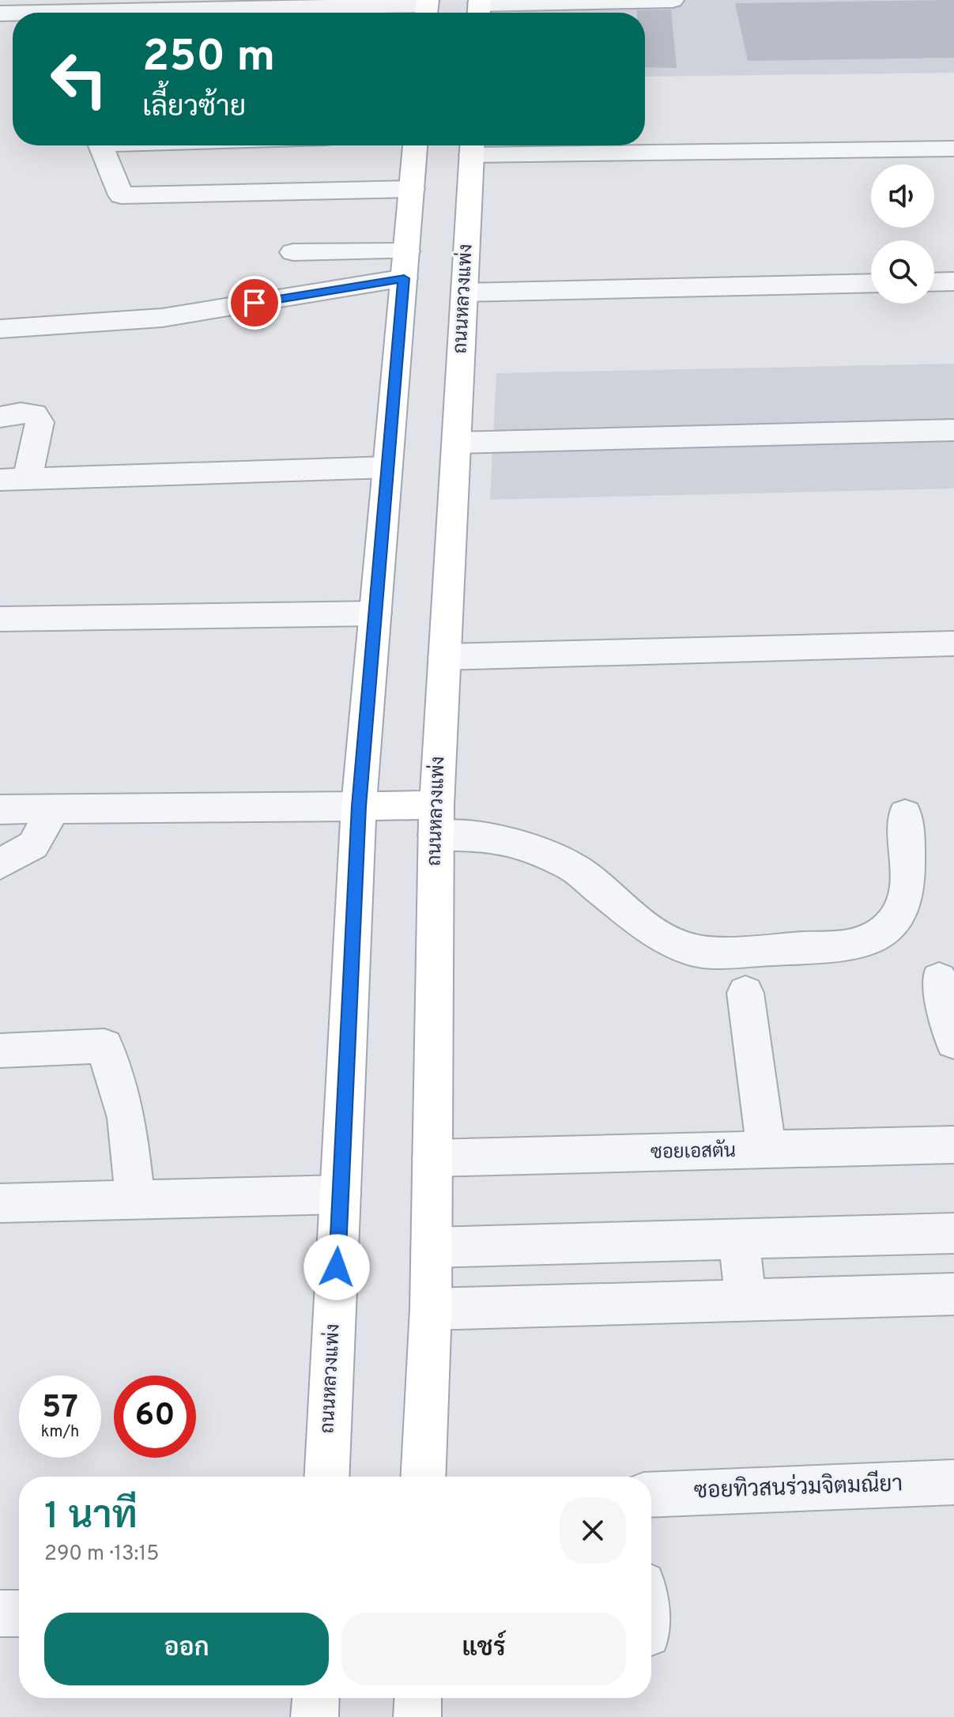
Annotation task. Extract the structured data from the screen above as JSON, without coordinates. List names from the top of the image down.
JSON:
{
  "streets": {
    "main road": ["ถนนหลวงแพ่ง"],
    "street": ["ซอยเอสตัน", "ซอยทิวสนร่วมจิตมณียา"]
  },
  "crossings": [
    ["ถนนหลวงแพ่ง", "ซอยเอสตัน"]
  ],
  "page": {
    "turn": ["250 m", "เลี้ยวซ้าย"],
    "speed": "57 km/h",
    "limit": "60",
    "heading": ["1 นาที", "290 m · 13:15"],
    "buttons": ["ออก", "แชร์"]
  }
}
